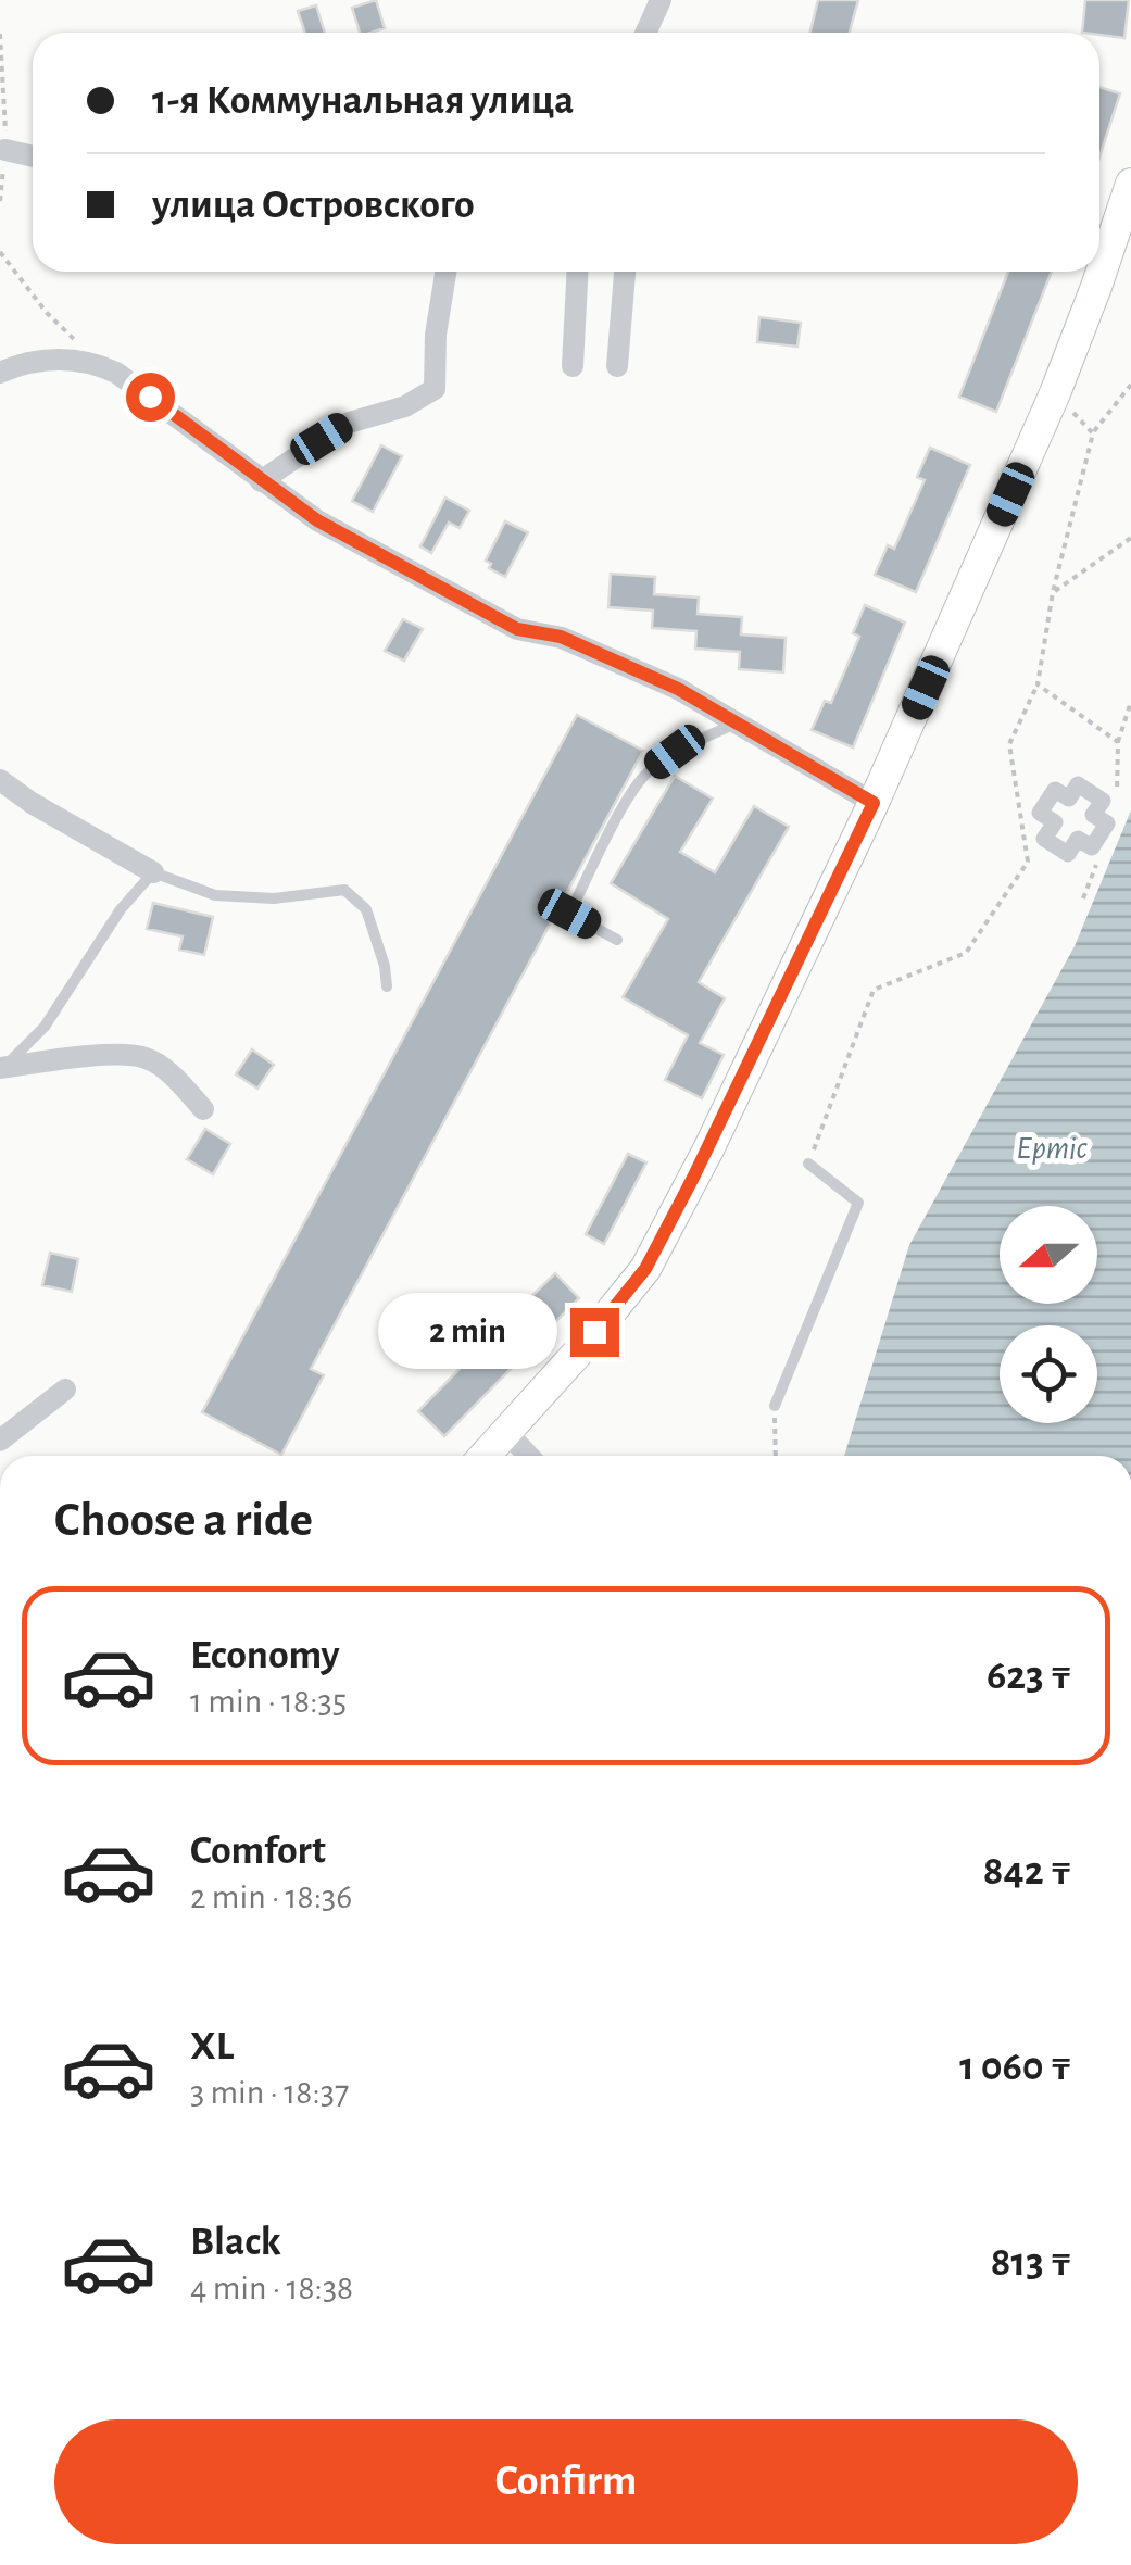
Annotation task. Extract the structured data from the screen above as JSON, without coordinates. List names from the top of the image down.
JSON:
{
  "water": ["Ертіс"],
  "north": "left",
  "page": {
    "banner": ["1-я Коммунальная улица", "улица Островского"],
    "bubble": "2 min",
    "heading": "Choose a ride",
    "list": [
      {
        "name": "Economy",
        "note": "1 min · 18:35",
        "value": "623 ₸"
      },
      {
        "name": "Comfort",
        "note": "2 min · 18:36",
        "value": "842 ₸"
      },
      {
        "name": "XL",
        "note": "3 min · 18:37",
        "value": "1 060 ₸"
      },
      {
        "name": "Black",
        "note": "4 min · 18:38",
        "value": "813 ₸"
      }
    ],
    "buttons": "Confirm"
  }
}
